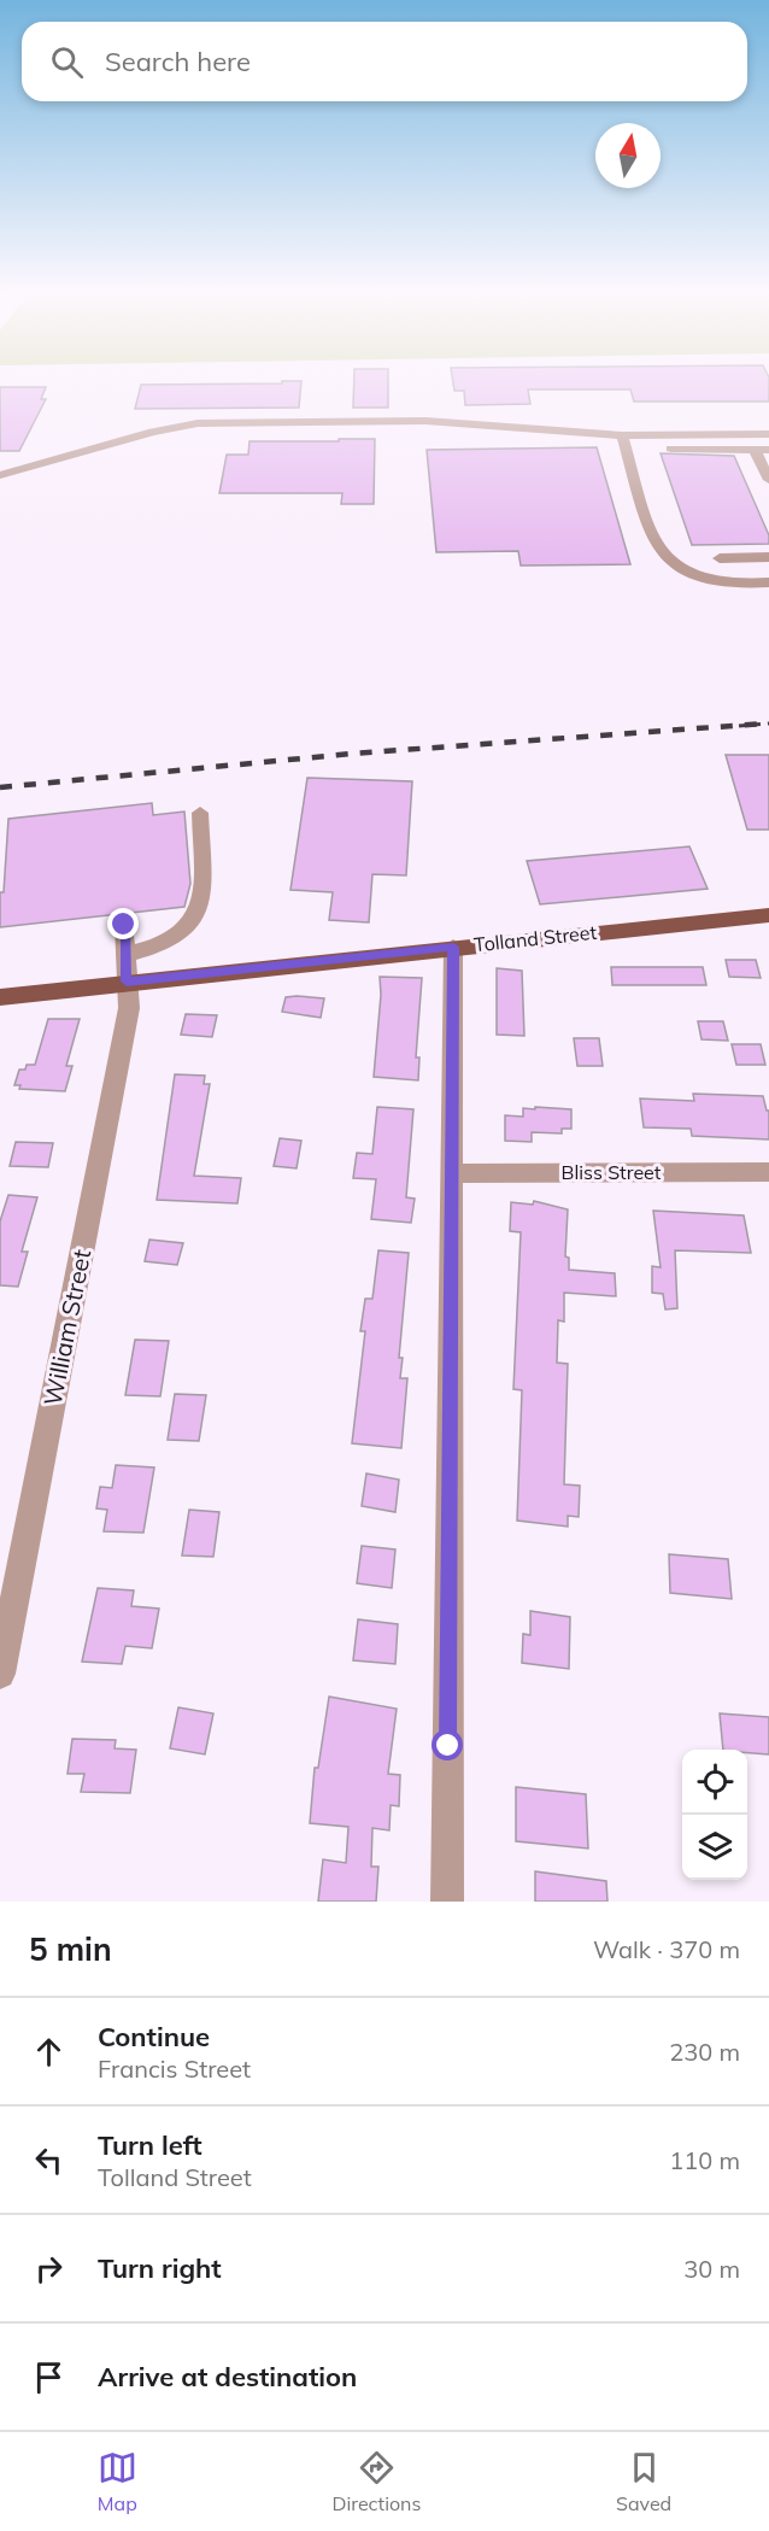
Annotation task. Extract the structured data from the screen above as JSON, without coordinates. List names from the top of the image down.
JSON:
{
  "streets": {
    "main road": ["Tolland Street"],
    "street": ["Bliss Street", "William Street"]
  },
  "crossings": [
    ["Tolland Street", "William Street"]
  ],
  "north": "top",
  "page": {
    "search": "Search here",
    "heading": ["5 min", "Walk · 370 m"],
    "list": [
      ["Continue", "Francis Street", "230 m"],
      ["Turn left", "Tolland Street", "110 m"],
      ["Turn right", "30 m"],
      "Arrive at destination"
    ],
    "nav": ["Map", "Directions", "Saved"]
  }
}
